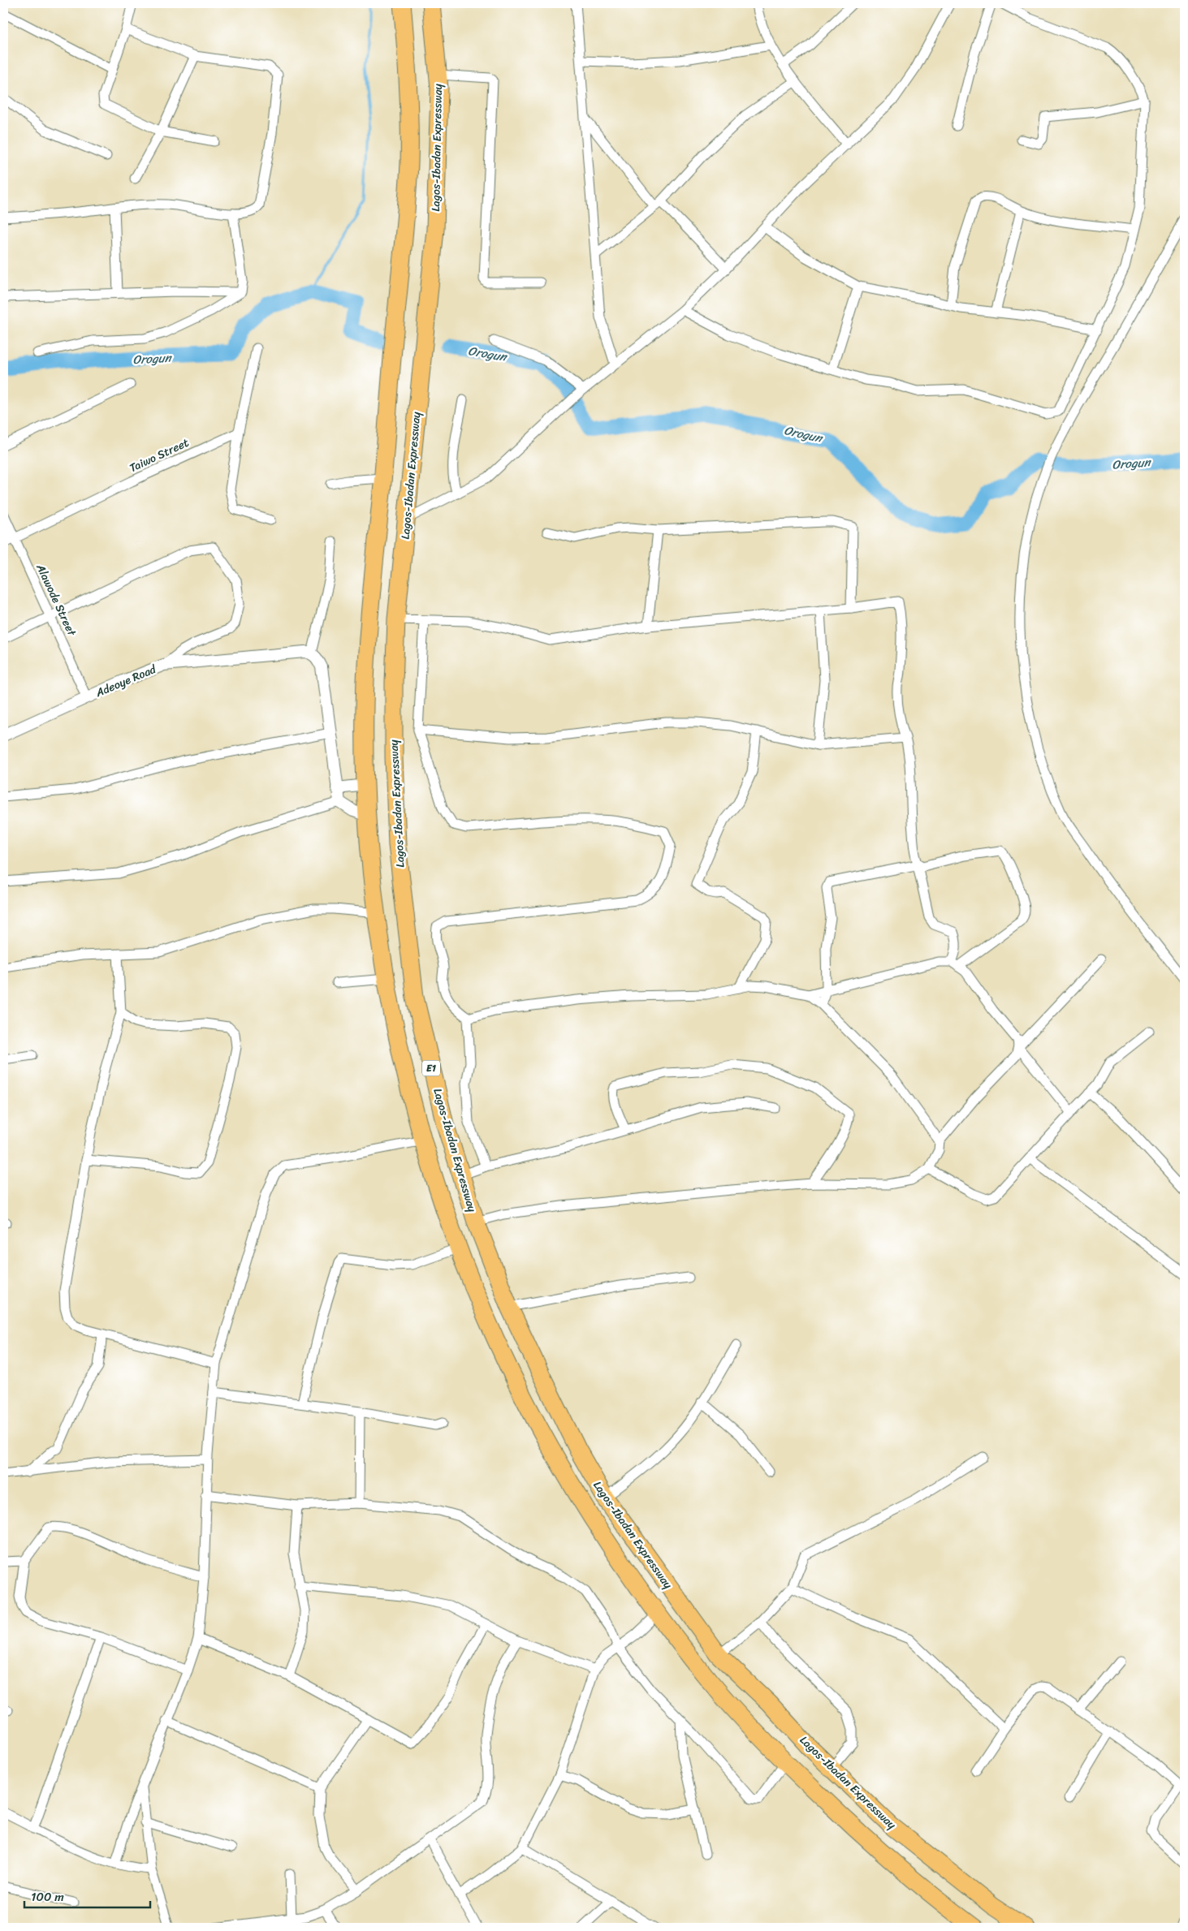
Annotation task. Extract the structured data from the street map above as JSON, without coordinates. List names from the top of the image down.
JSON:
{
  "streets": {
    "highway": ["Lagos-Ibadan Expressway", "E1"],
    "street": ["Taiwo Street", "Alawode Street", "Adeoye Road"]
  },
  "crossings": [
    ["Taiwo Street", "Alawode Street"],
    ["Alawode Street", "Adeoye Road"]
  ],
  "water": ["Orogun"],
  "scale_bar": "100 m"
}
